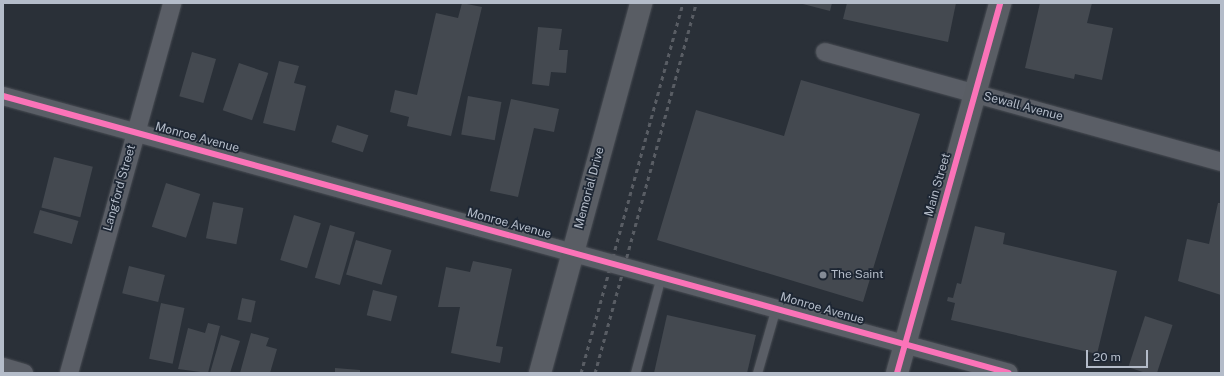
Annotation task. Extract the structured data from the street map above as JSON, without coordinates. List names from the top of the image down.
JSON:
{
  "streets": {
    "main road": ["Main Street", "Memorial Drive"],
    "street": ["Sewall Avenue", "Monroe Avenue", "Langford Street"]
  },
  "crossings": [
    ["Sewall Avenue", "Main Street"],
    ["Monroe Avenue", "Main Street"],
    ["Monroe Avenue", "Langford Street"],
    ["Monroe Avenue", "Memorial Drive"]
  ],
  "places": ["The Saint"],
  "scale_bar": "20 m"
}
